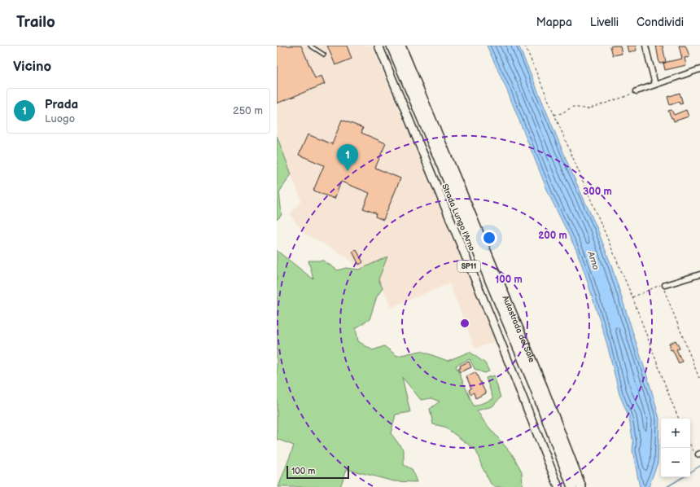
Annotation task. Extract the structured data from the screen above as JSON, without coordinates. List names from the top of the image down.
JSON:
{
  "streets": {
    "highway": ["Autostrada del Sole"],
    "main road": ["Strada Lungo l'Arno", "SP11"]
  },
  "water": ["Arno"],
  "scale_bar": "100 m",
  "page": {
    "header": "Trailo",
    "nav": ["Mappa", "Livelli", "Condividi"],
    "heading": "Vicino",
    "list": [
      {
        "mark": "1",
        "name": "Prada",
        "note": "Luogo",
        "value": "250 m"
      }
    ],
    "pins": "1",
    "map_buttons": ["+", "−"],
    "scale": "100 m"
  },
  "rings": ["300 m", "200 m", "100 m"]
}
